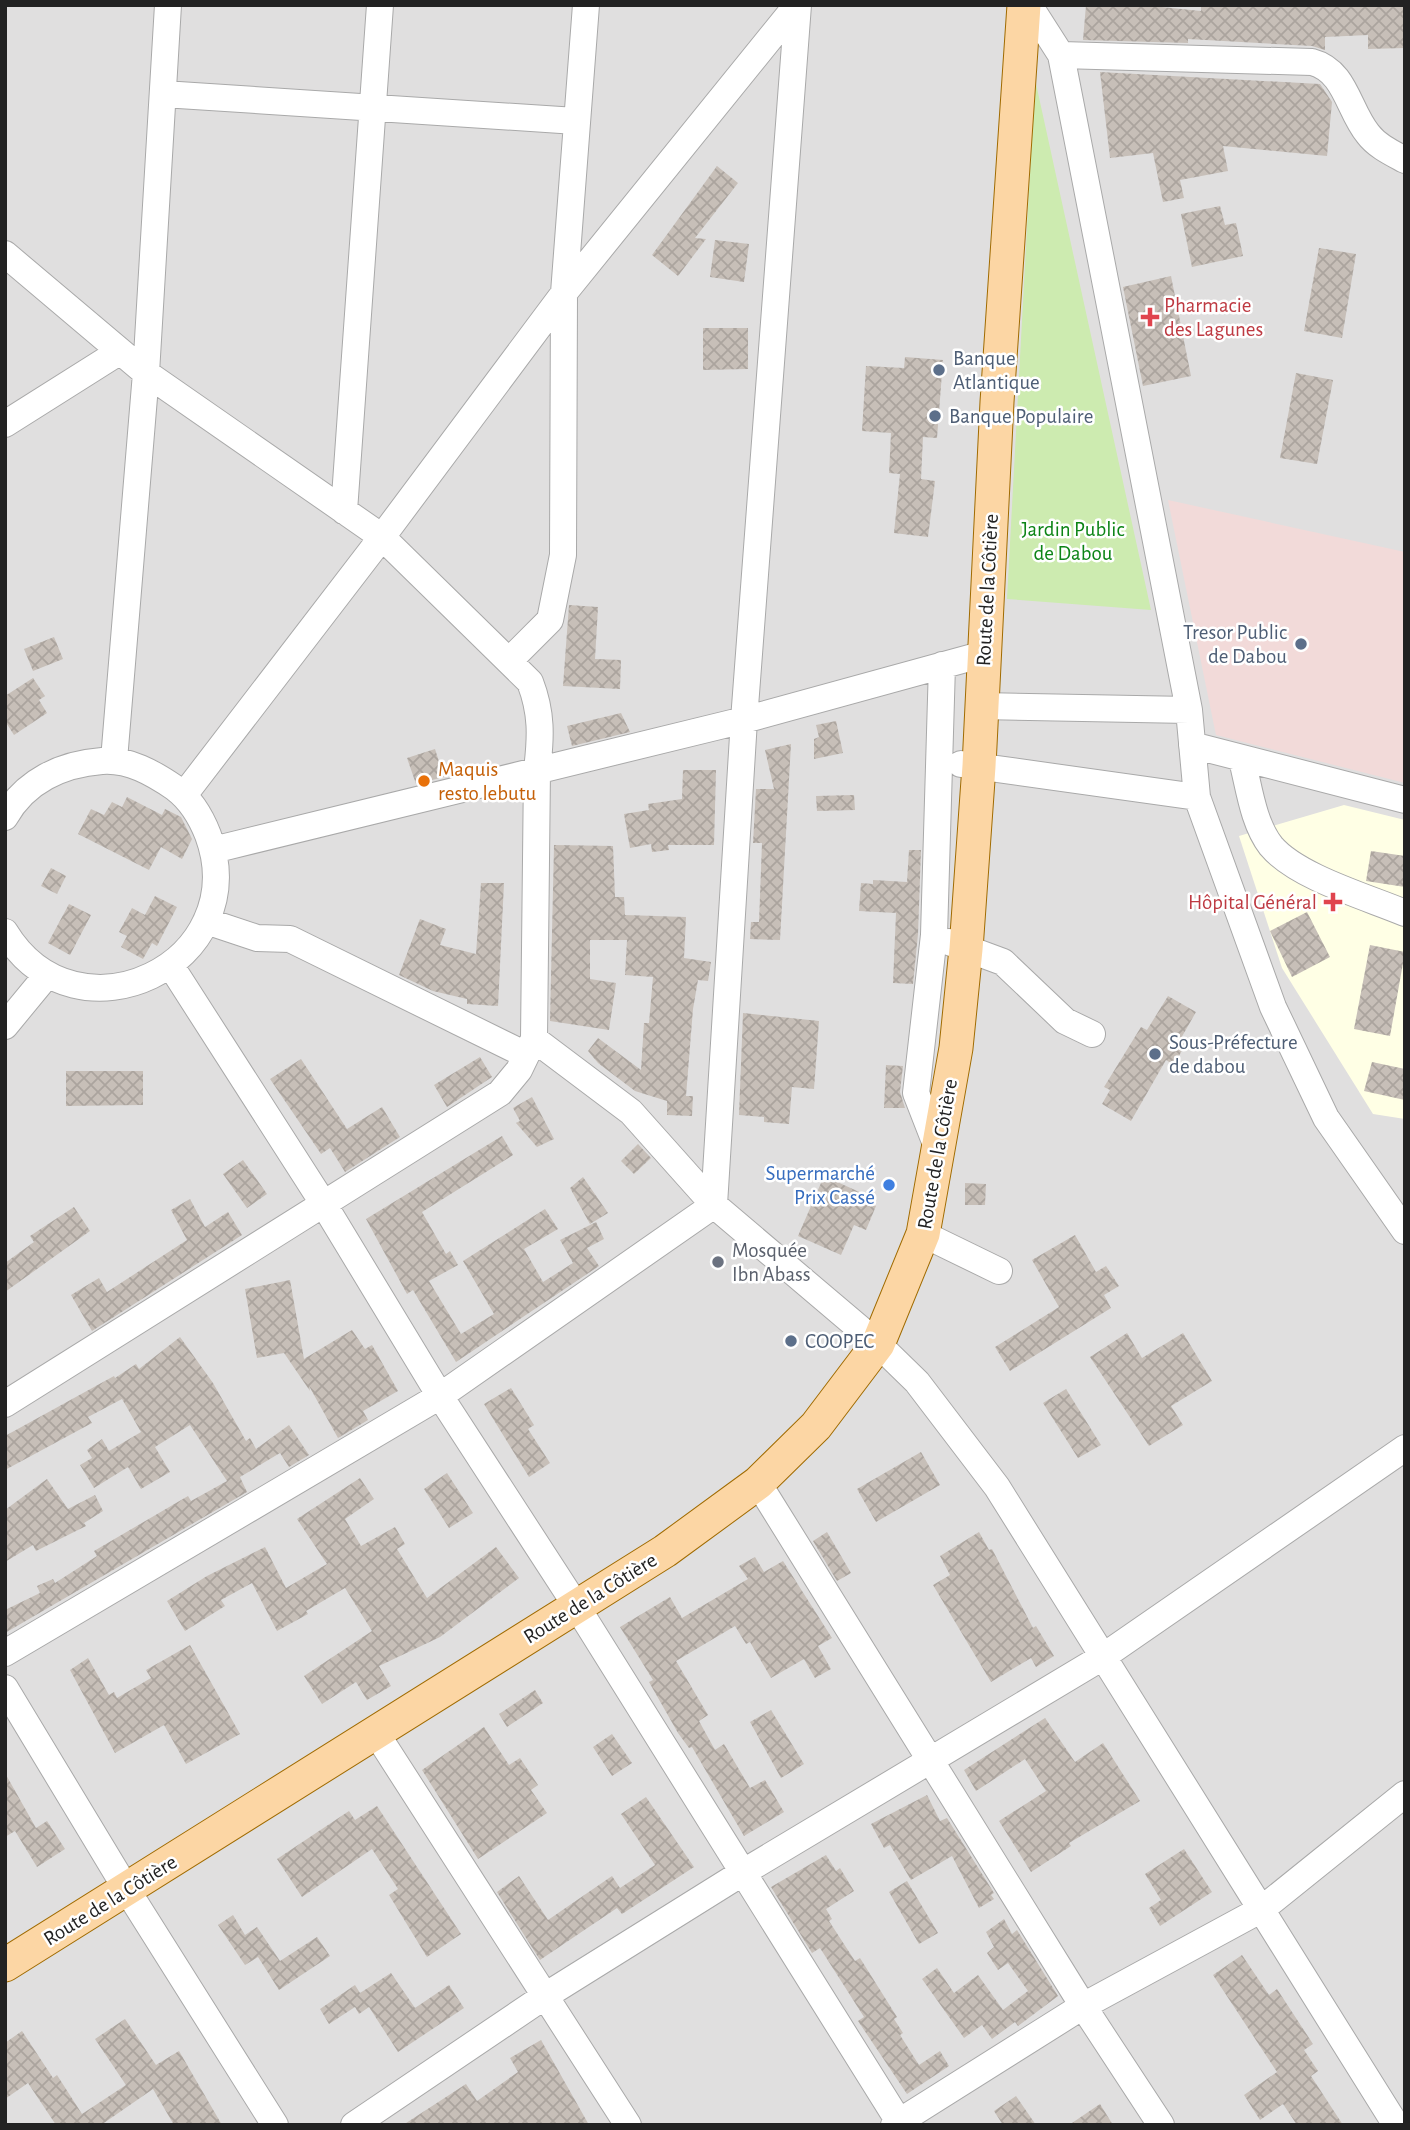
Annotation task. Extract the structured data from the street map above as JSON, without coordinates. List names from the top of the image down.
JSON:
{
  "streets": {
    "main road": ["Route de la Côtière"]
  },
  "parks": ["Jardin Public de Dabou"],
  "places": {
    "health": ["Pharmacie des Lagunes", "Hôpital Général"],
    "other": [
      "Banque Atlantique",
      "Banque Populaire",
      "Tresor Public de Dabou",
      "Maquis resto lebutu",
      "Sous-Préfecture de dabou",
      "Supermarché Prix Cassé",
      "Mosquée Ibn Abass",
      "COOPEC"
    ]
  }
}
